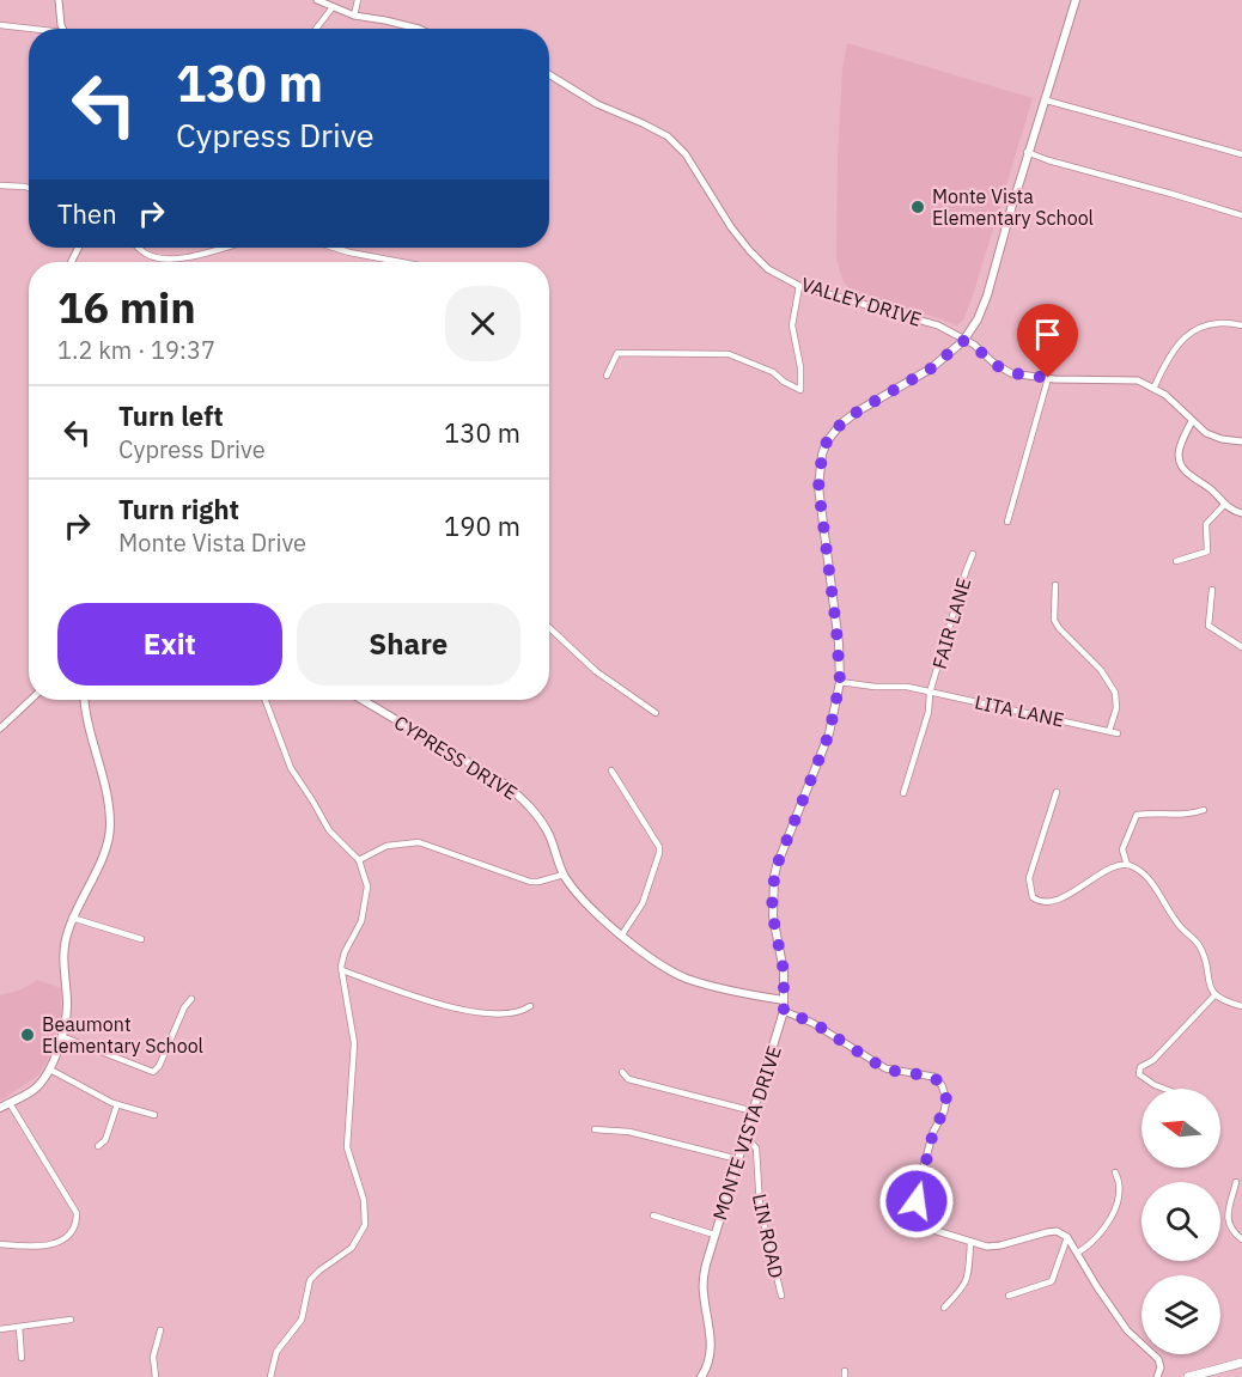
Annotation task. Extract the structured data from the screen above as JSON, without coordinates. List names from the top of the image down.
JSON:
{
  "streets": {
    "main road": ["CYPRESS DRIVE", "MONTE VISTA DRIVE"],
    "street": [
      "VALLEY DRIVE",
      "FAIR LANE",
      "LITA LANE",
      "LIN ROAD"
    ]
  },
  "crossings": [
    ["VALLEY DRIVE", "MONTE VISTA DRIVE"],
    ["FAIR LANE", "LITA LANE"],
    ["LITA LANE", "MONTE VISTA DRIVE"],
    ["CYPRESS DRIVE", "MONTE VISTA DRIVE"],
    ["MONTE VISTA DRIVE", "LIN ROAD"]
  ],
  "places": ["Monte Vista Elementary School", "Beaumont Elementary School"],
  "north": "left",
  "page": {
    "turn": ["130 m", "Cypress Drive"],
    "then": "Then",
    "heading": ["16 min", "1.2 km · 19:37"],
    "list": [
      {
        "name": "Turn left",
        "note": "Cypress Drive",
        "value": "130 m"
      },
      {
        "name": "Turn right",
        "note": "Monte Vista Drive",
        "value": "190 m"
      }
    ],
    "buttons": ["Exit", "Share"]
  }
}
